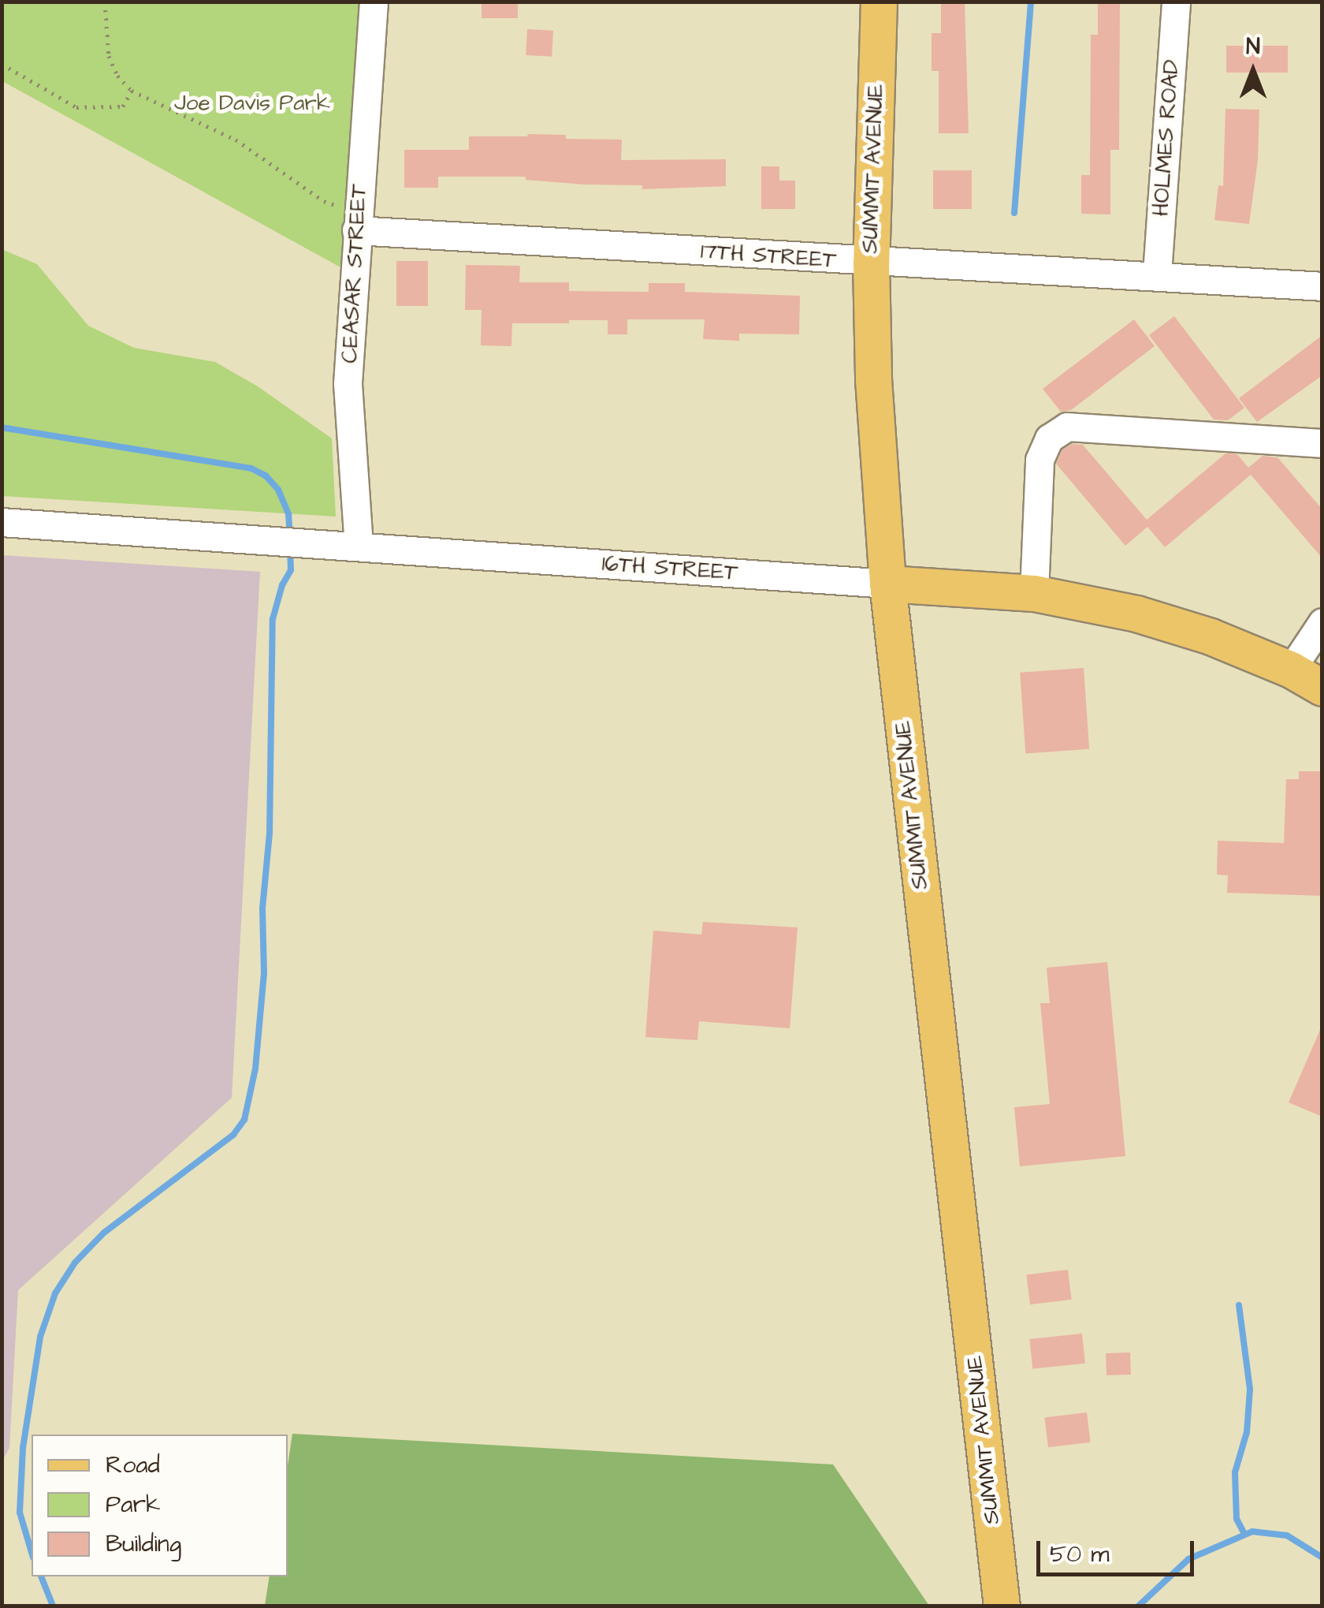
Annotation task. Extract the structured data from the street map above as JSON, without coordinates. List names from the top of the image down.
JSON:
{
  "streets": {
    "main road": ["SUMMIT AVENUE", "16TH STREET"],
    "street": ["HOLMES ROAD", "17TH STREET", "CEASAR STREET"]
  },
  "crossings": [
    ["HOLMES ROAD", "17TH STREET"],
    ["SUMMIT AVENUE", "17TH STREET"],
    ["SUMMIT AVENUE", "16TH STREET"],
    ["17TH STREET", "CEASAR STREET"],
    ["CEASAR STREET", "16TH STREET"]
  ],
  "parks": ["Joe Davis Park"],
  "legend": ["Road", "Park", "Building"],
  "scale_bar": "50 m",
  "north": "top"
}
